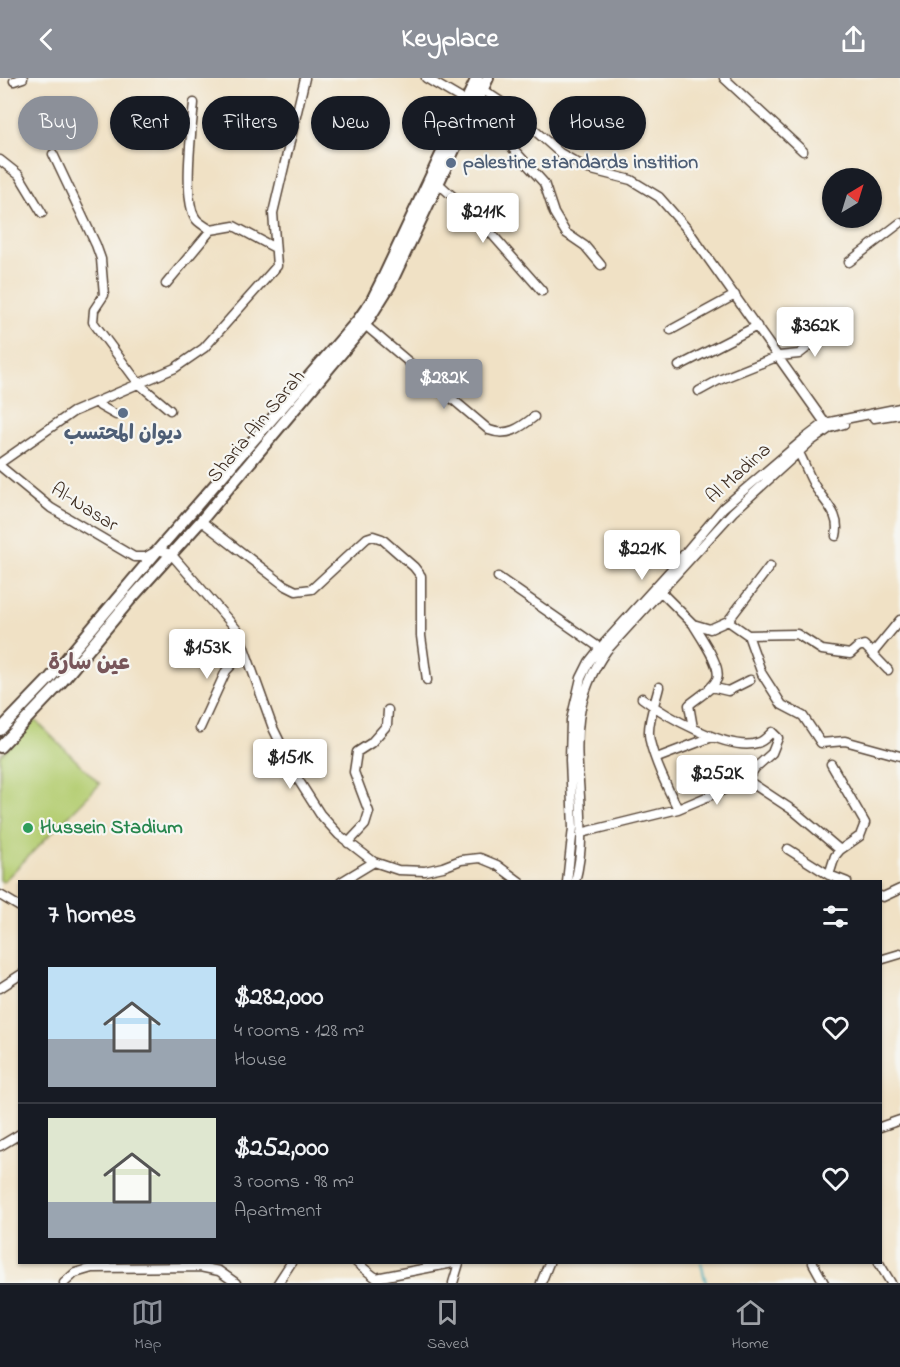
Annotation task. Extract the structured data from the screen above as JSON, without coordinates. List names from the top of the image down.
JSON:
{
  "streets": {
    "main road": ["Sharia Ain Sarah"],
    "street": ["Al Madina", "Al-Nasar"]
  },
  "crossings": [
    ["Sharia Ain Sarah", "Al-Nasar"]
  ],
  "districts": ["عين سارة"],
  "places": ["palestine standards instition", "ديوان المحتسب", "Hussein Stadium"],
  "north": "top right",
  "page": {
    "header": "Keyplace",
    "chip": [
      "Buy",
      "Rent",
      "Filters",
      "New",
      "Apartment",
      "House"
    ],
    "price": [
      "$211K",
      "$362K",
      "$282K",
      "$221K",
      "$153K",
      "$151K",
      "$252K"
    ],
    "heading": "7 homes",
    "list": [
      {
        "name": "$282,000",
        "note": "4 rooms · 128 m² · House"
      },
      {
        "name": "$252,000",
        "note": "3 rooms · 98 m² · Apartment"
      }
    ],
    "tabs": ["Map", "Saved", "Home"]
  }
}
